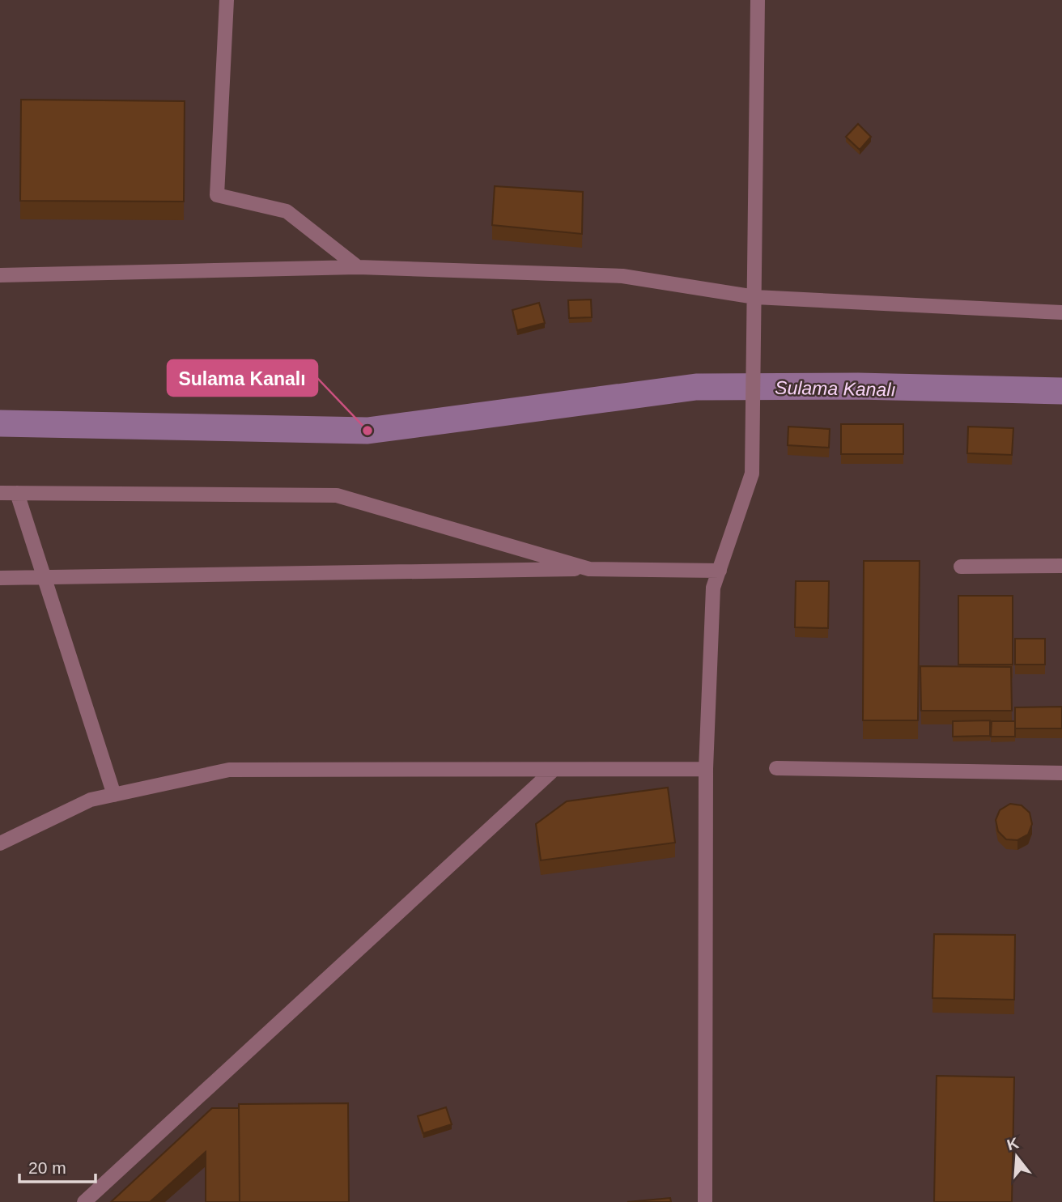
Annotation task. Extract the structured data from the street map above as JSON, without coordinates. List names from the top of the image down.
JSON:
{
  "water": ["Sulama Kanalı"],
  "places": ["Sulama Kanalı"],
  "scale_bar": "20 m",
  "north": "top"
}
